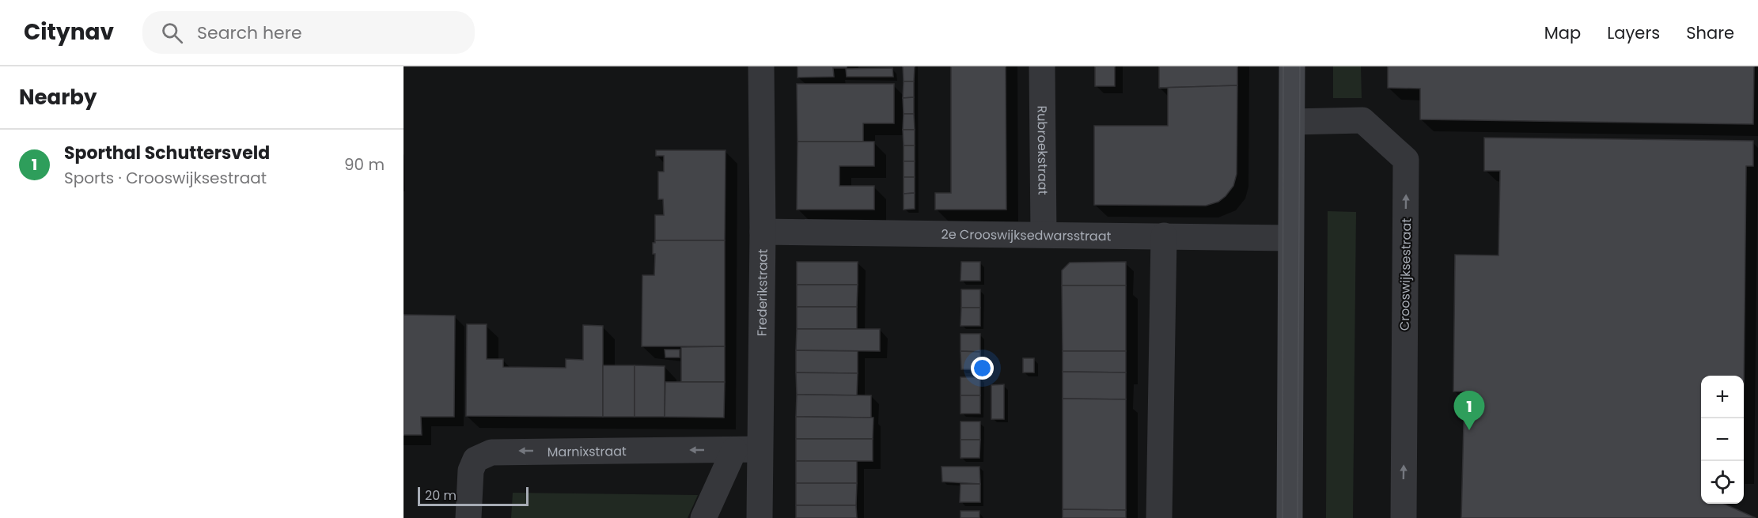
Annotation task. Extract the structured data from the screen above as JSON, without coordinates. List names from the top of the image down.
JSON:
{
  "streets": {
    "street": [
      "Rubroekstraat",
      "2e Crooswijksedwarsstraat",
      "Crooswijksestraat",
      "Frederikstraat",
      "Marnixstraat"
    ]
  },
  "crossings": [
    ["Rubroekstraat", "2e Crooswijksedwarsstraat"],
    ["2e Crooswijksedwarsstraat", "Frederikstraat"],
    ["Frederikstraat", "Marnixstraat"]
  ],
  "one_way": ["Marnixstraat"],
  "scale_bar": "20 m",
  "page": {
    "header": "Citynav",
    "search": "Search here",
    "nav": ["Map", "Layers", "Share"],
    "heading": "Nearby",
    "list": [
      {
        "mark": "1",
        "name": "Sporthal Schuttersveld",
        "note": "Sports · Crooswijksestraat",
        "value": "90 m"
      }
    ],
    "map_buttons": ["+", "−"],
    "pins": "1",
    "scale": "20 m"
  }
}
